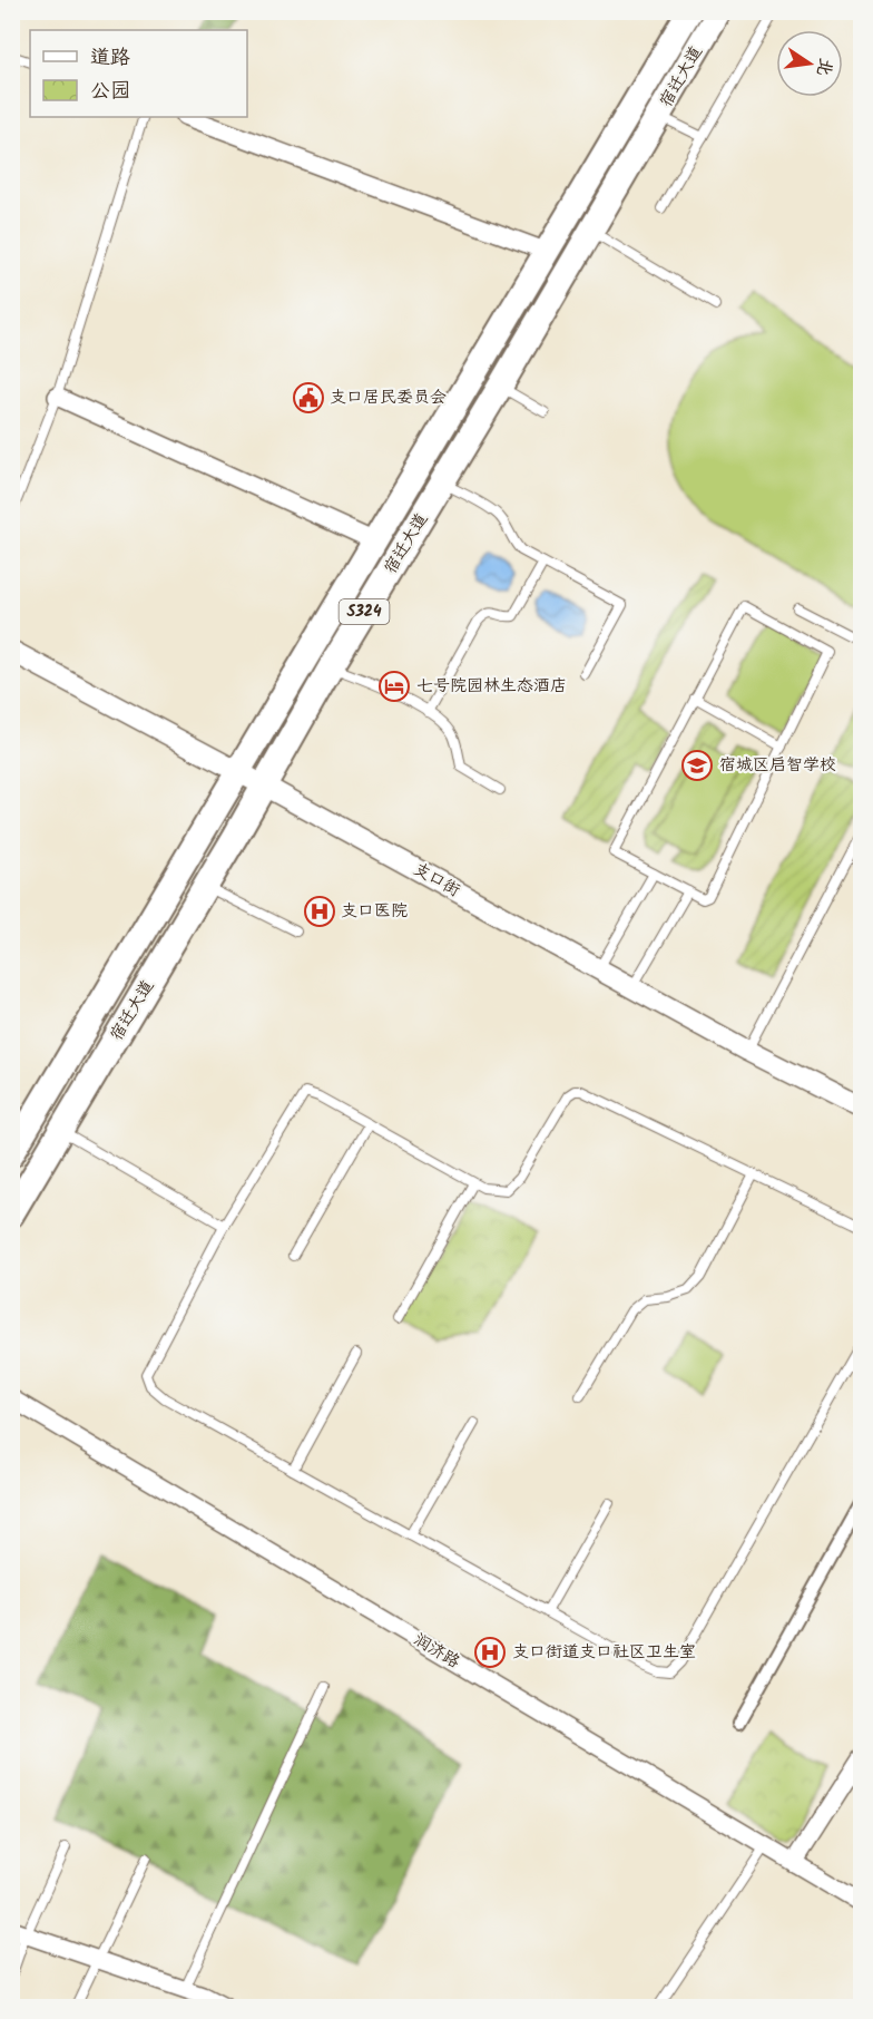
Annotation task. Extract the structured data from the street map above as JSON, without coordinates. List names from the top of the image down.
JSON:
{
  "streets": {
    "main road": ["宿迁大道", "S324"],
    "street": ["支口街", "润济路"]
  },
  "crossings": [
    ["宿迁大道", "支口街"]
  ],
  "places": {
    "public building": ["支口居民委员会"],
    "hotel": ["七号院园林生态酒店"],
    "school or university": ["宿城区启智学校"],
    "hospital": ["支口医院", "支口街道支口社区卫生室"]
  },
  "legend": ["道路", "公园"],
  "north": "right"
}
